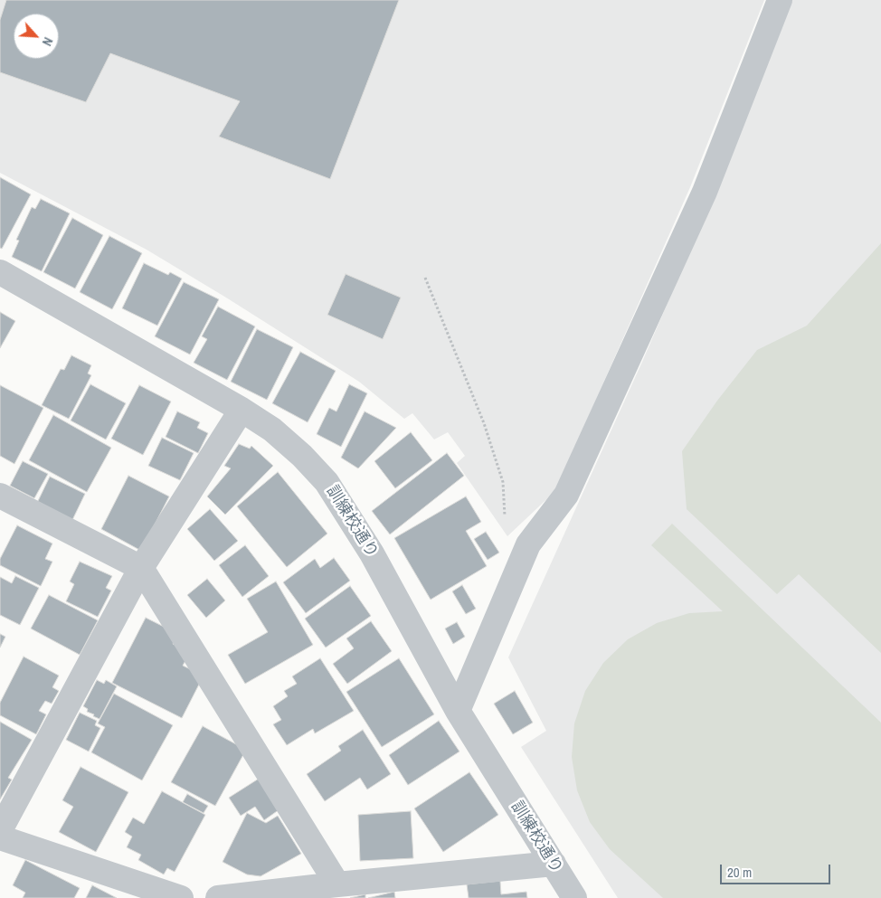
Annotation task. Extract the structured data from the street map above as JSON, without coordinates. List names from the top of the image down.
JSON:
{
  "streets": {
    "street": ["訓練校通り"]
  },
  "scale_bar": "20 m",
  "north": "bottom right"
}
